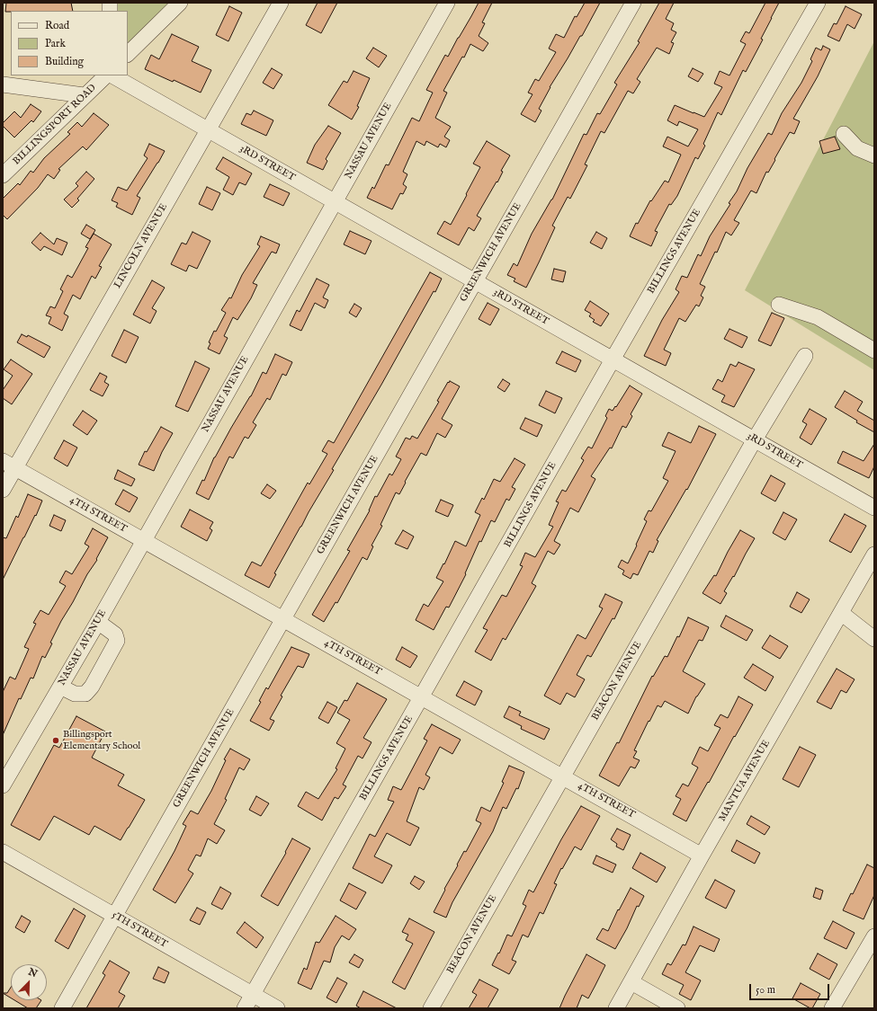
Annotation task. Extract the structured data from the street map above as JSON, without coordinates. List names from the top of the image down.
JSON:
{
  "streets": {
    "street": [
      "BILLINGSPORT ROAD",
      "NASSAU AVENUE",
      "3RD STREET",
      "LINCOLN AVENUE",
      "BILLINGS AVENUE",
      "GREENWICH AVENUE",
      "4TH STREET",
      "BEACON AVENUE",
      "MANTUA AVENUE",
      "5TH STREET"
    ]
  },
  "crossings": [
    ["NASSAU AVENUE", "3RD STREET"],
    ["NASSAU AVENUE", "4TH STREET"],
    ["3RD STREET", "LINCOLN AVENUE"],
    ["3RD STREET", "BILLINGS AVENUE"],
    ["3RD STREET", "GREENWICH AVENUE"],
    ["3RD STREET", "BEACON AVENUE"],
    ["LINCOLN AVENUE", "4TH STREET"],
    ["BILLINGS AVENUE", "4TH STREET"],
    ["BILLINGS AVENUE", "5TH STREET"],
    ["GREENWICH AVENUE", "4TH STREET"],
    ["GREENWICH AVENUE", "5TH STREET"],
    ["4TH STREET", "BEACON AVENUE"],
    ["4TH STREET", "MANTUA AVENUE"]
  ],
  "places": ["Billingsport Elementary School"],
  "legend": ["Road", "Park", "Building"],
  "scale_bar": "50 m",
  "north": "top right"
}
